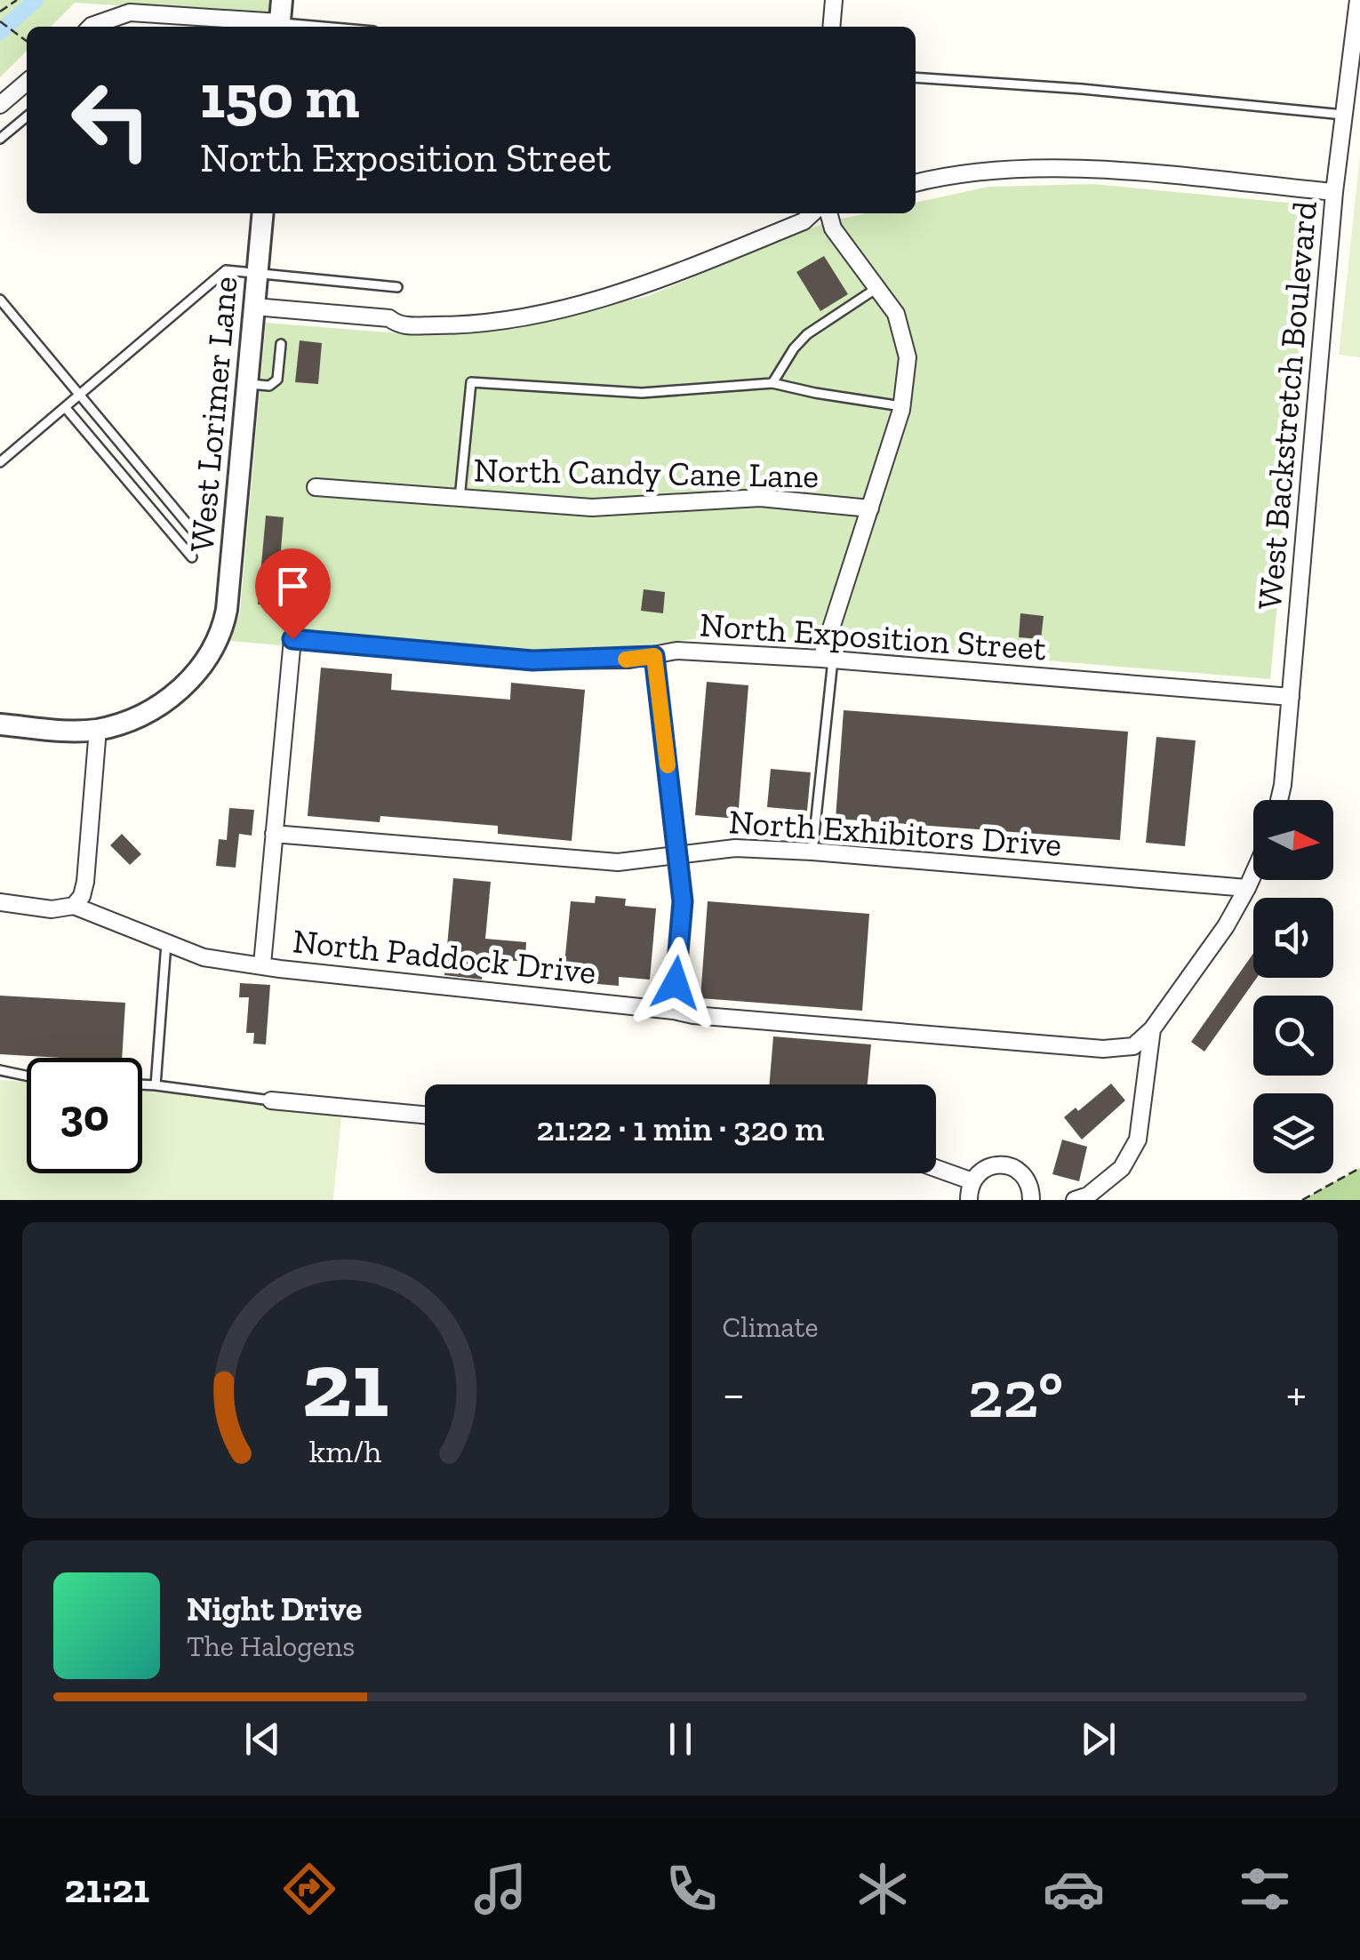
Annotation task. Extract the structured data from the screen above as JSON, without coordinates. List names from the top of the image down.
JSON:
{
  "streets": {
    "street": [
      "West Backstretch Boulevard",
      "West Lorimer Lane",
      "North Candy Cane Lane",
      "North Exposition Street",
      "North Exhibitors Drive",
      "North Paddock Drive"
    ]
  },
  "crossings": [
    ["West Backstretch Boulevard", "North Exposition Street"],
    ["North Exposition Street", "North Exhibitors Drive"]
  ],
  "north": "right",
  "page": {
    "turn": ["150 m", "North Exposition Street"],
    "limit": "30",
    "trip": "21:22 · 1 min · 320 m",
    "tile": "Climate",
    "heat": ["−", "22°", "+"],
    "song": ["Night Drive", "The Halogens"],
    "tabs": "21:21",
    "gauge": ["21", "km/h"]
  }
}
